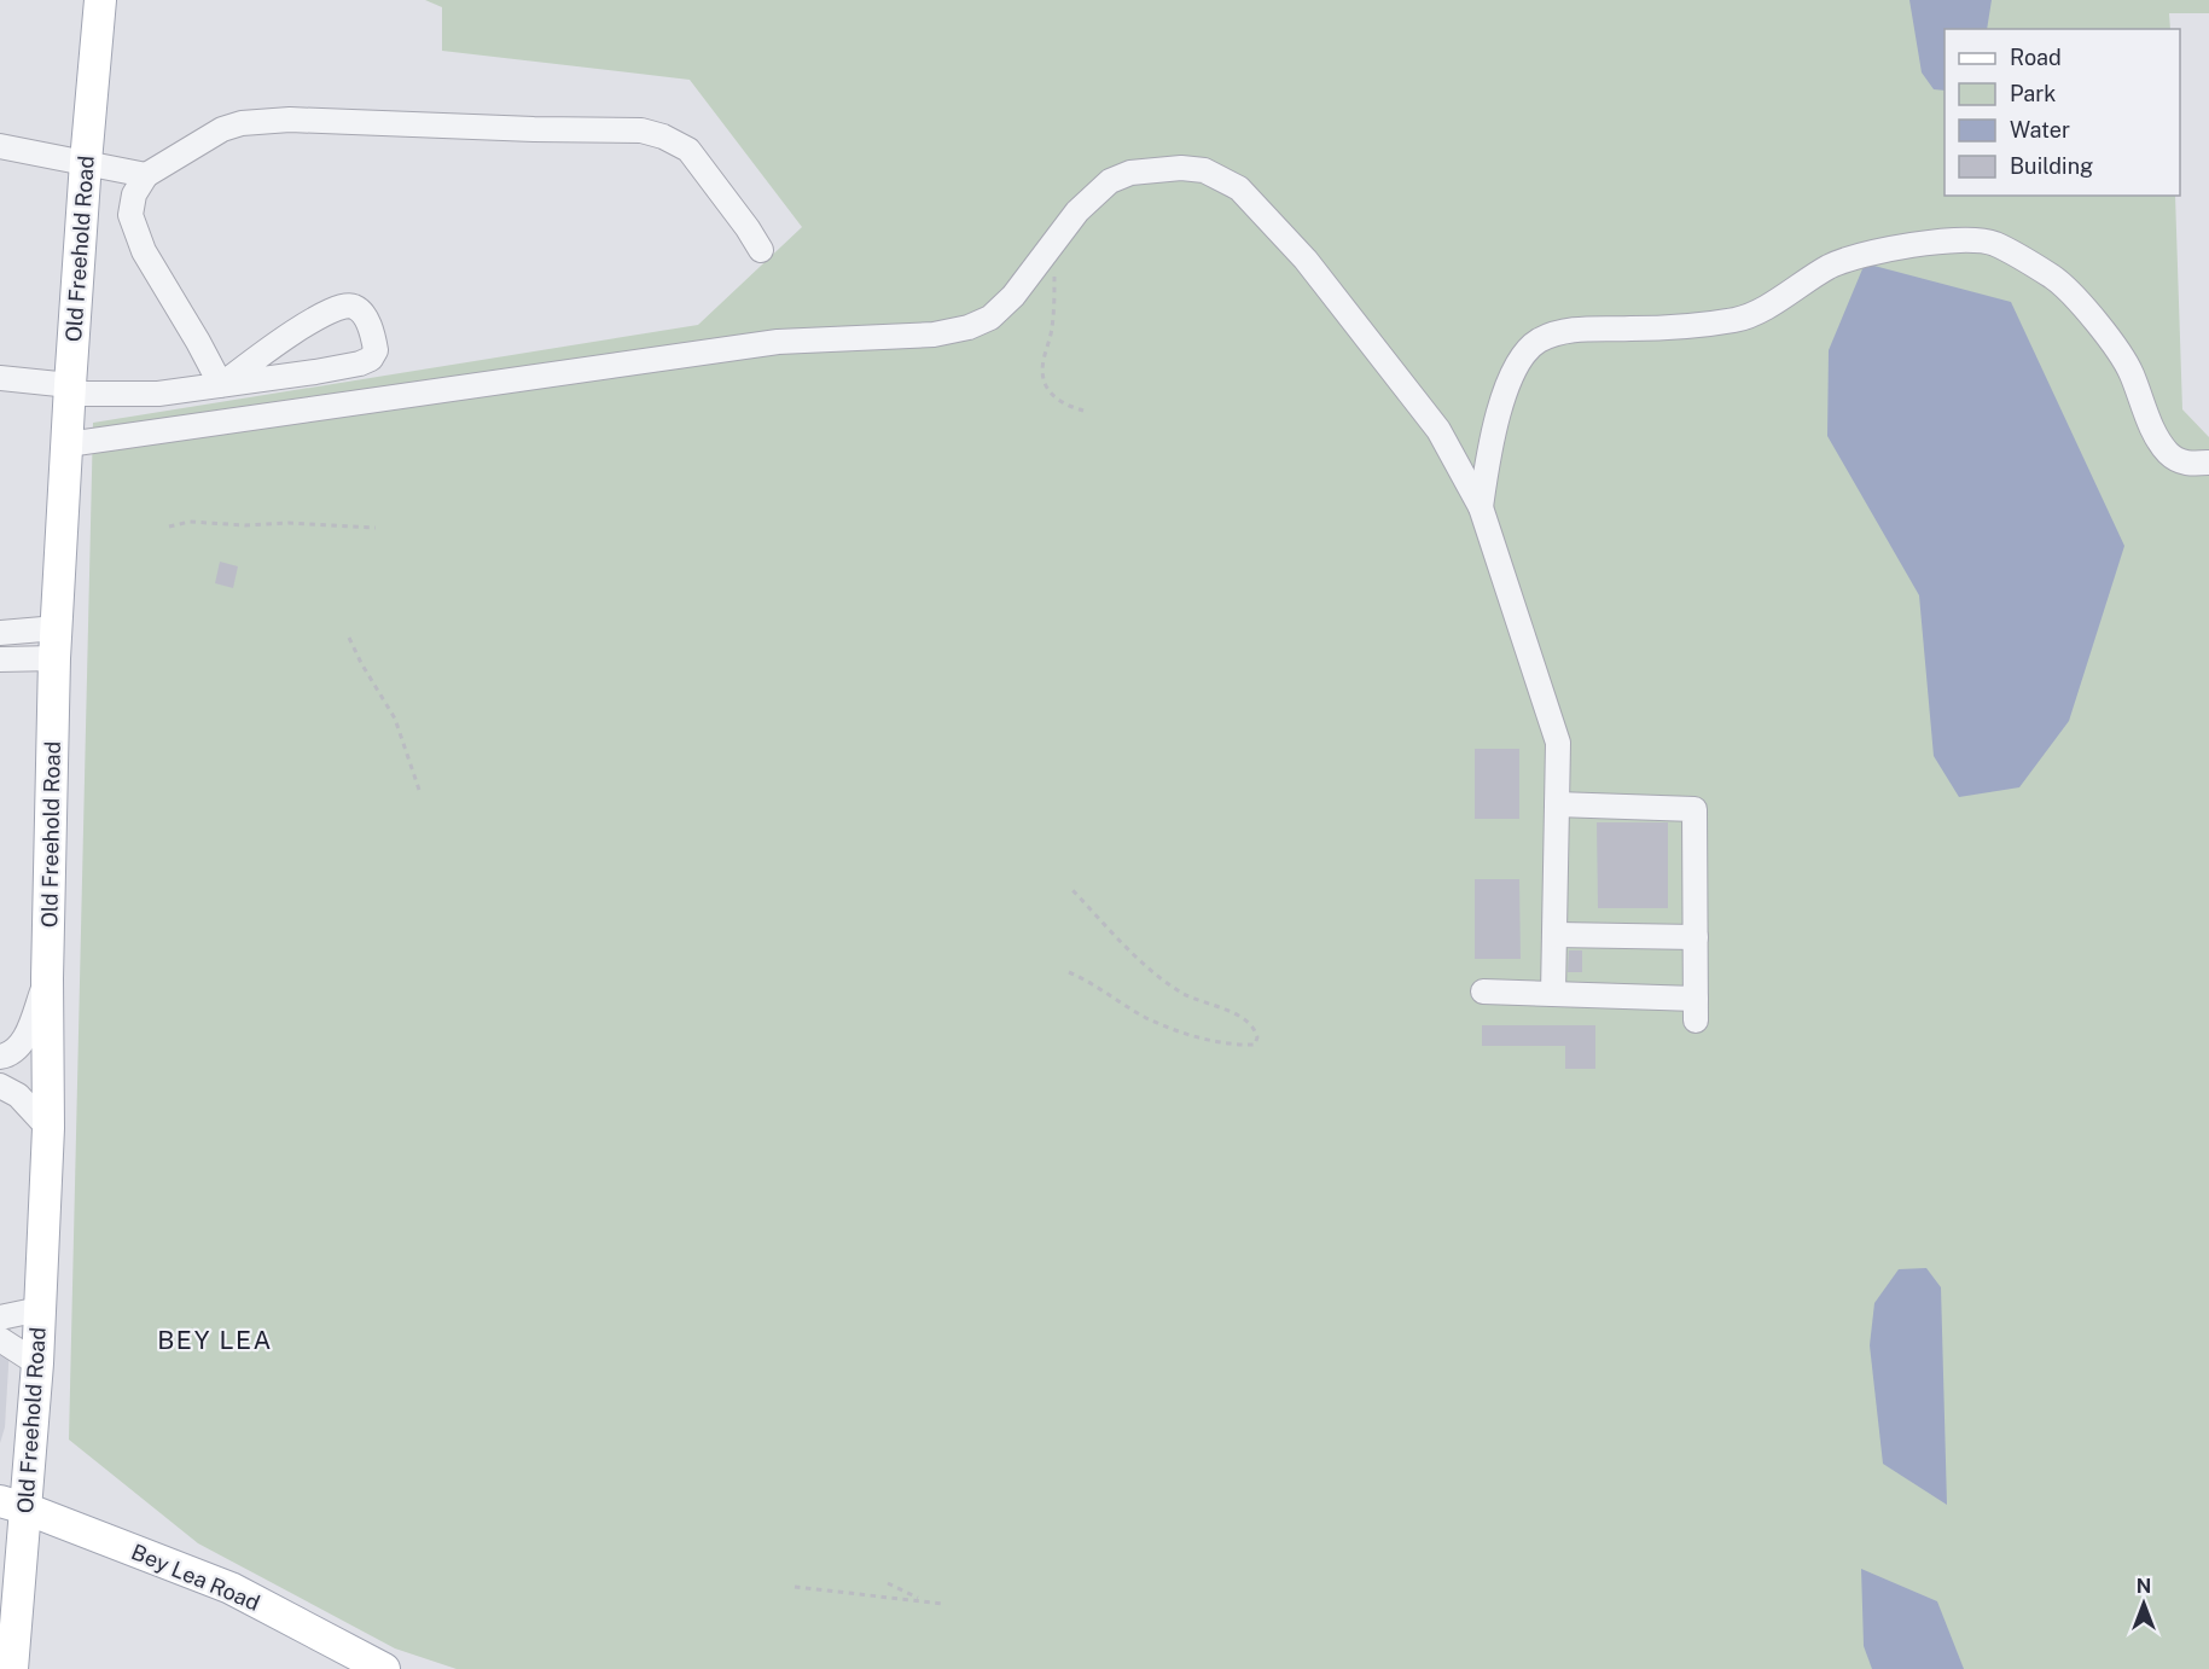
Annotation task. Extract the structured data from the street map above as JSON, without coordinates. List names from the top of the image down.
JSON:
{
  "streets": {
    "main road": ["Old Freehold Road", "Bey Lea Road"]
  },
  "crossings": [
    ["Old Freehold Road", "Bey Lea Road"]
  ],
  "districts": ["BEY LEA"],
  "legend": [
    "Road",
    "Park",
    "Water",
    "Building"
  ],
  "north": "top"
}
